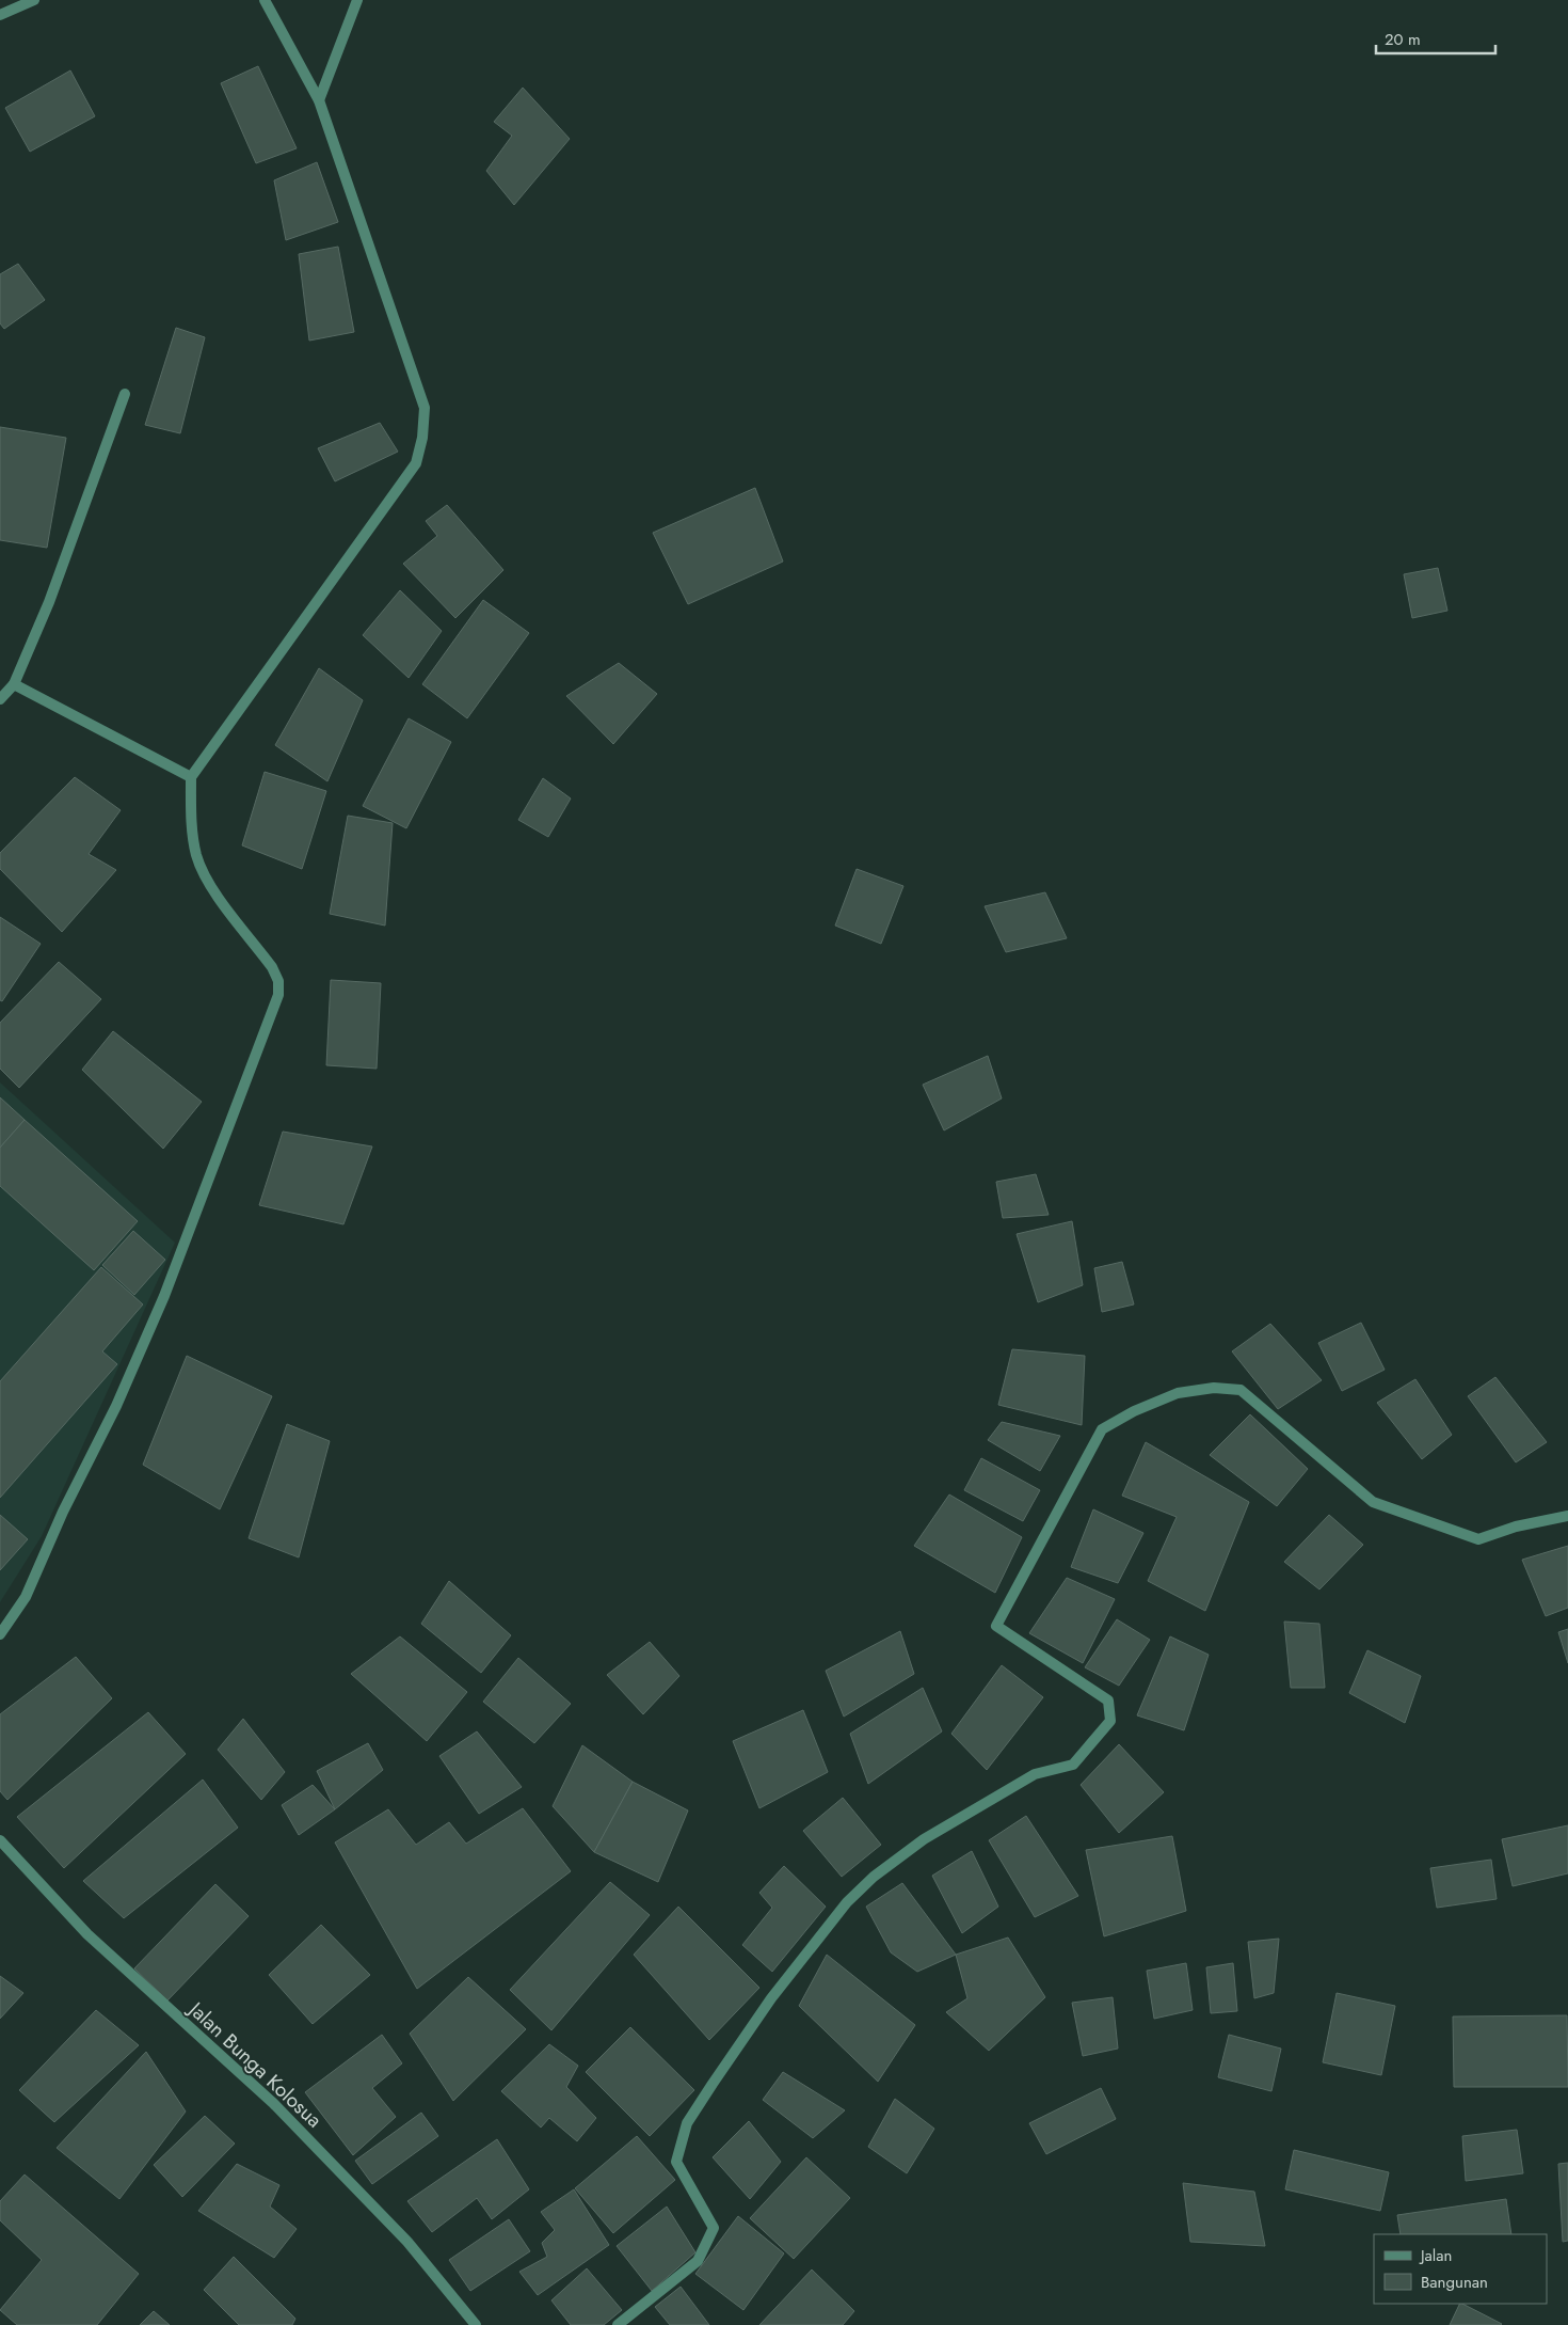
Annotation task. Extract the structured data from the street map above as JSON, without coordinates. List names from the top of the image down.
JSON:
{
  "streets": {
    "street": ["Jalan Bunga Kolosua"]
  },
  "legend": ["Jalan", "Bangunan"],
  "scale_bar": "20 m"
}
